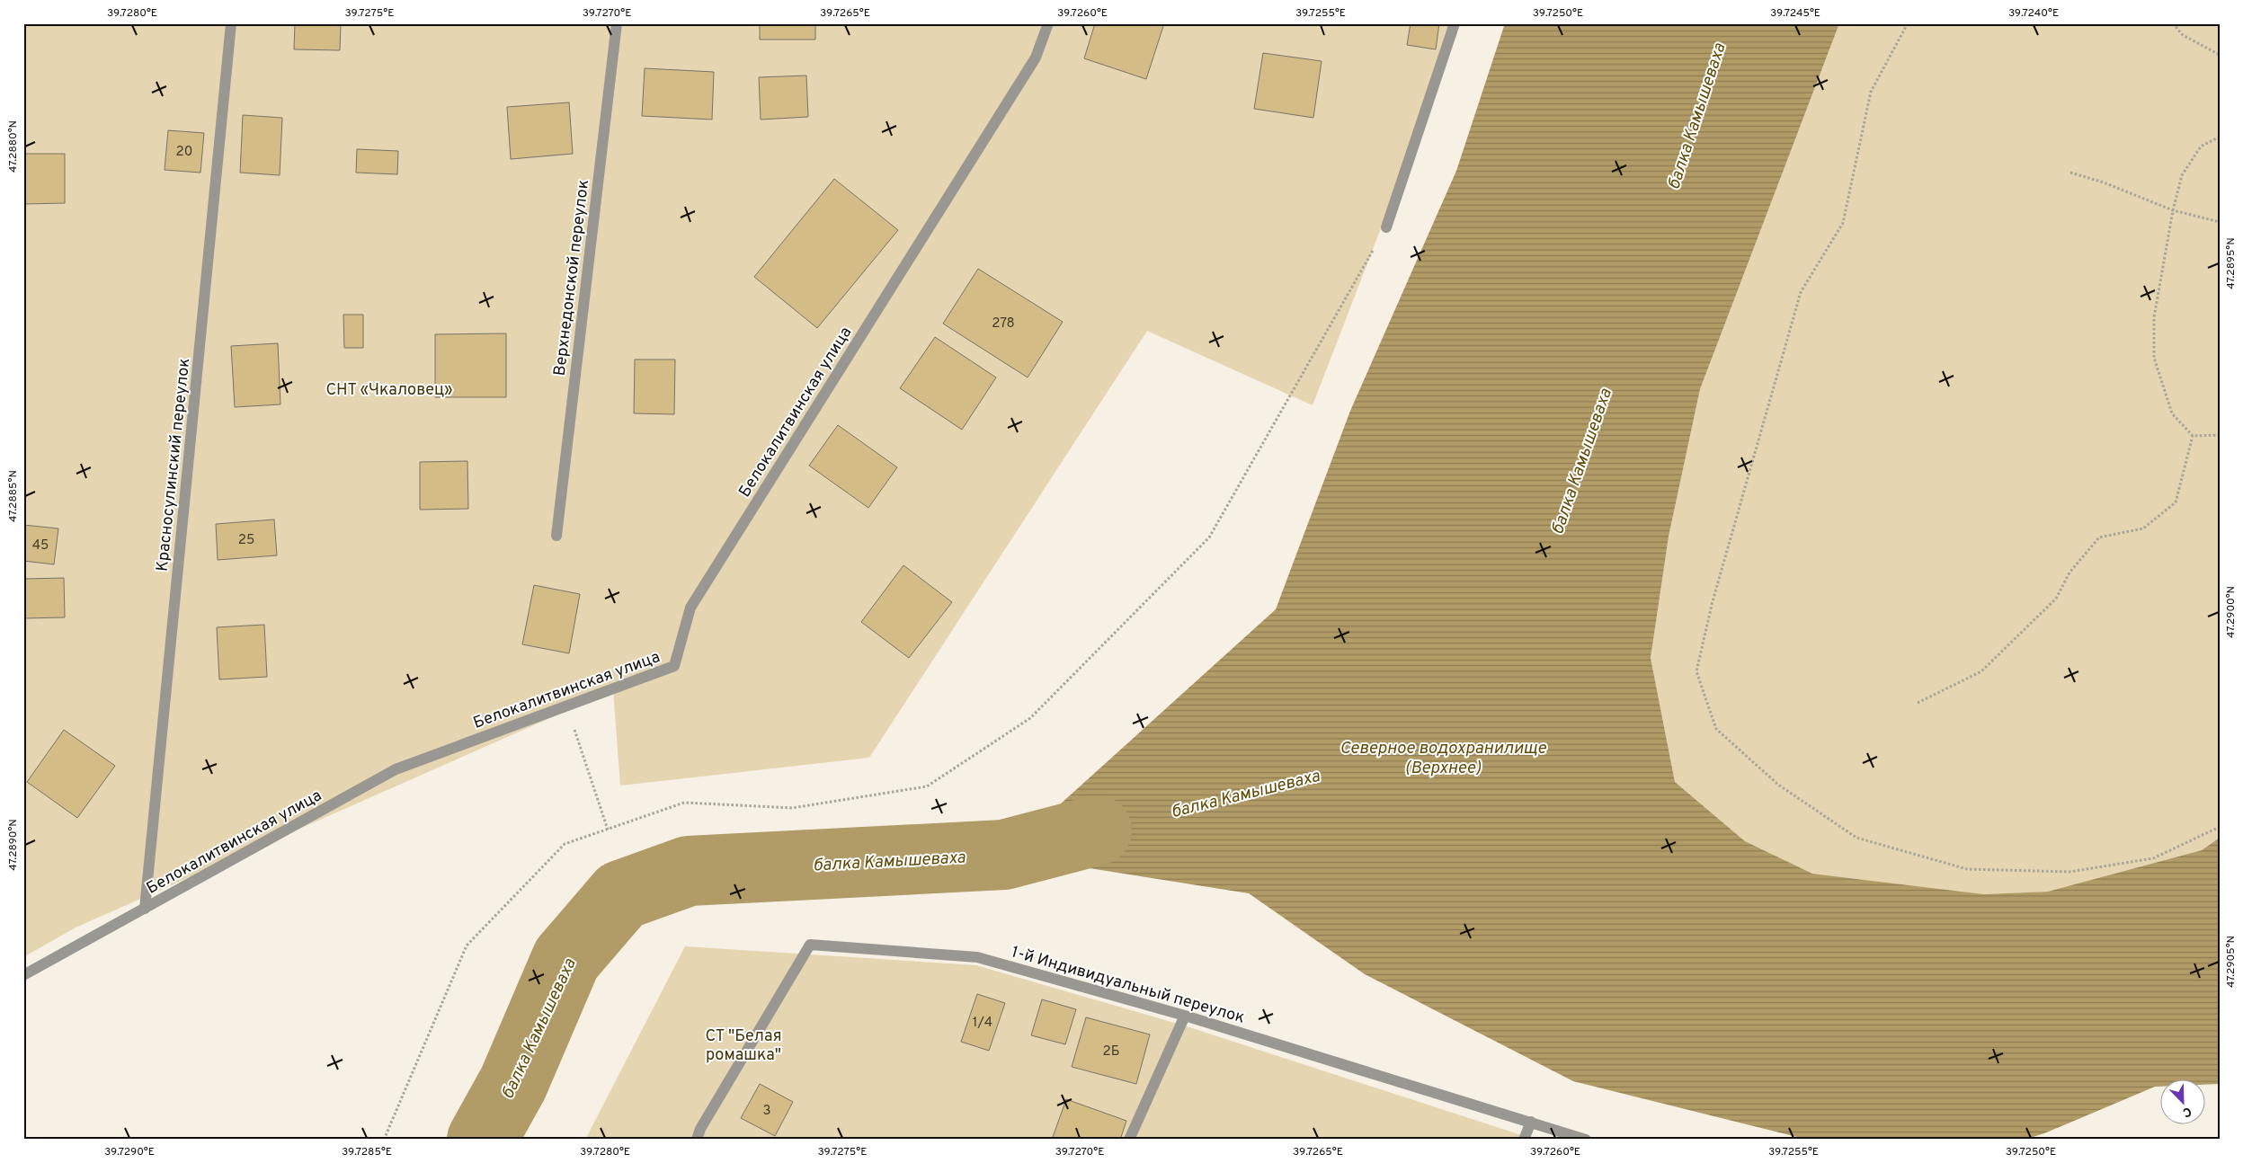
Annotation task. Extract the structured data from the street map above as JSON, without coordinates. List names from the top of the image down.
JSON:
{
  "streets": {
    "street": [
      "Верхнедонской переулок",
      "Белокалитвинская улица",
      "Красносулинский переулок",
      "1-й Индивидуальный переулок"
    ]
  },
  "crossings": [
    ["Белокалитвинская улица", "Красносулинский переулок"]
  ],
  "water": ["балка Камышеваха", "Северное водохранилище (Верхнее)"],
  "parks": ["СНТ «Чкаловец»", "СТ \"Белая ромашка\""],
  "house_numbers": [
    "20",
    "278",
    "25",
    "45",
    "1/4",
    "2Б",
    "3"
  ],
  "north": "bottom right",
  "coordinates": [
    "39.7280°E",
    "39.7275°E",
    "39.7270°E",
    "39.7265°E",
    "39.7260°E",
    "39.7255°E",
    "39.7250°E",
    "39.7245°E",
    "39.7240°E",
    "47.2880°N",
    "47.2895°N",
    "47.2885°N",
    "47.2900°N",
    "47.2890°N",
    "47.2905°N",
    "39.7290°E",
    "39.7285°E"
  ]
}
